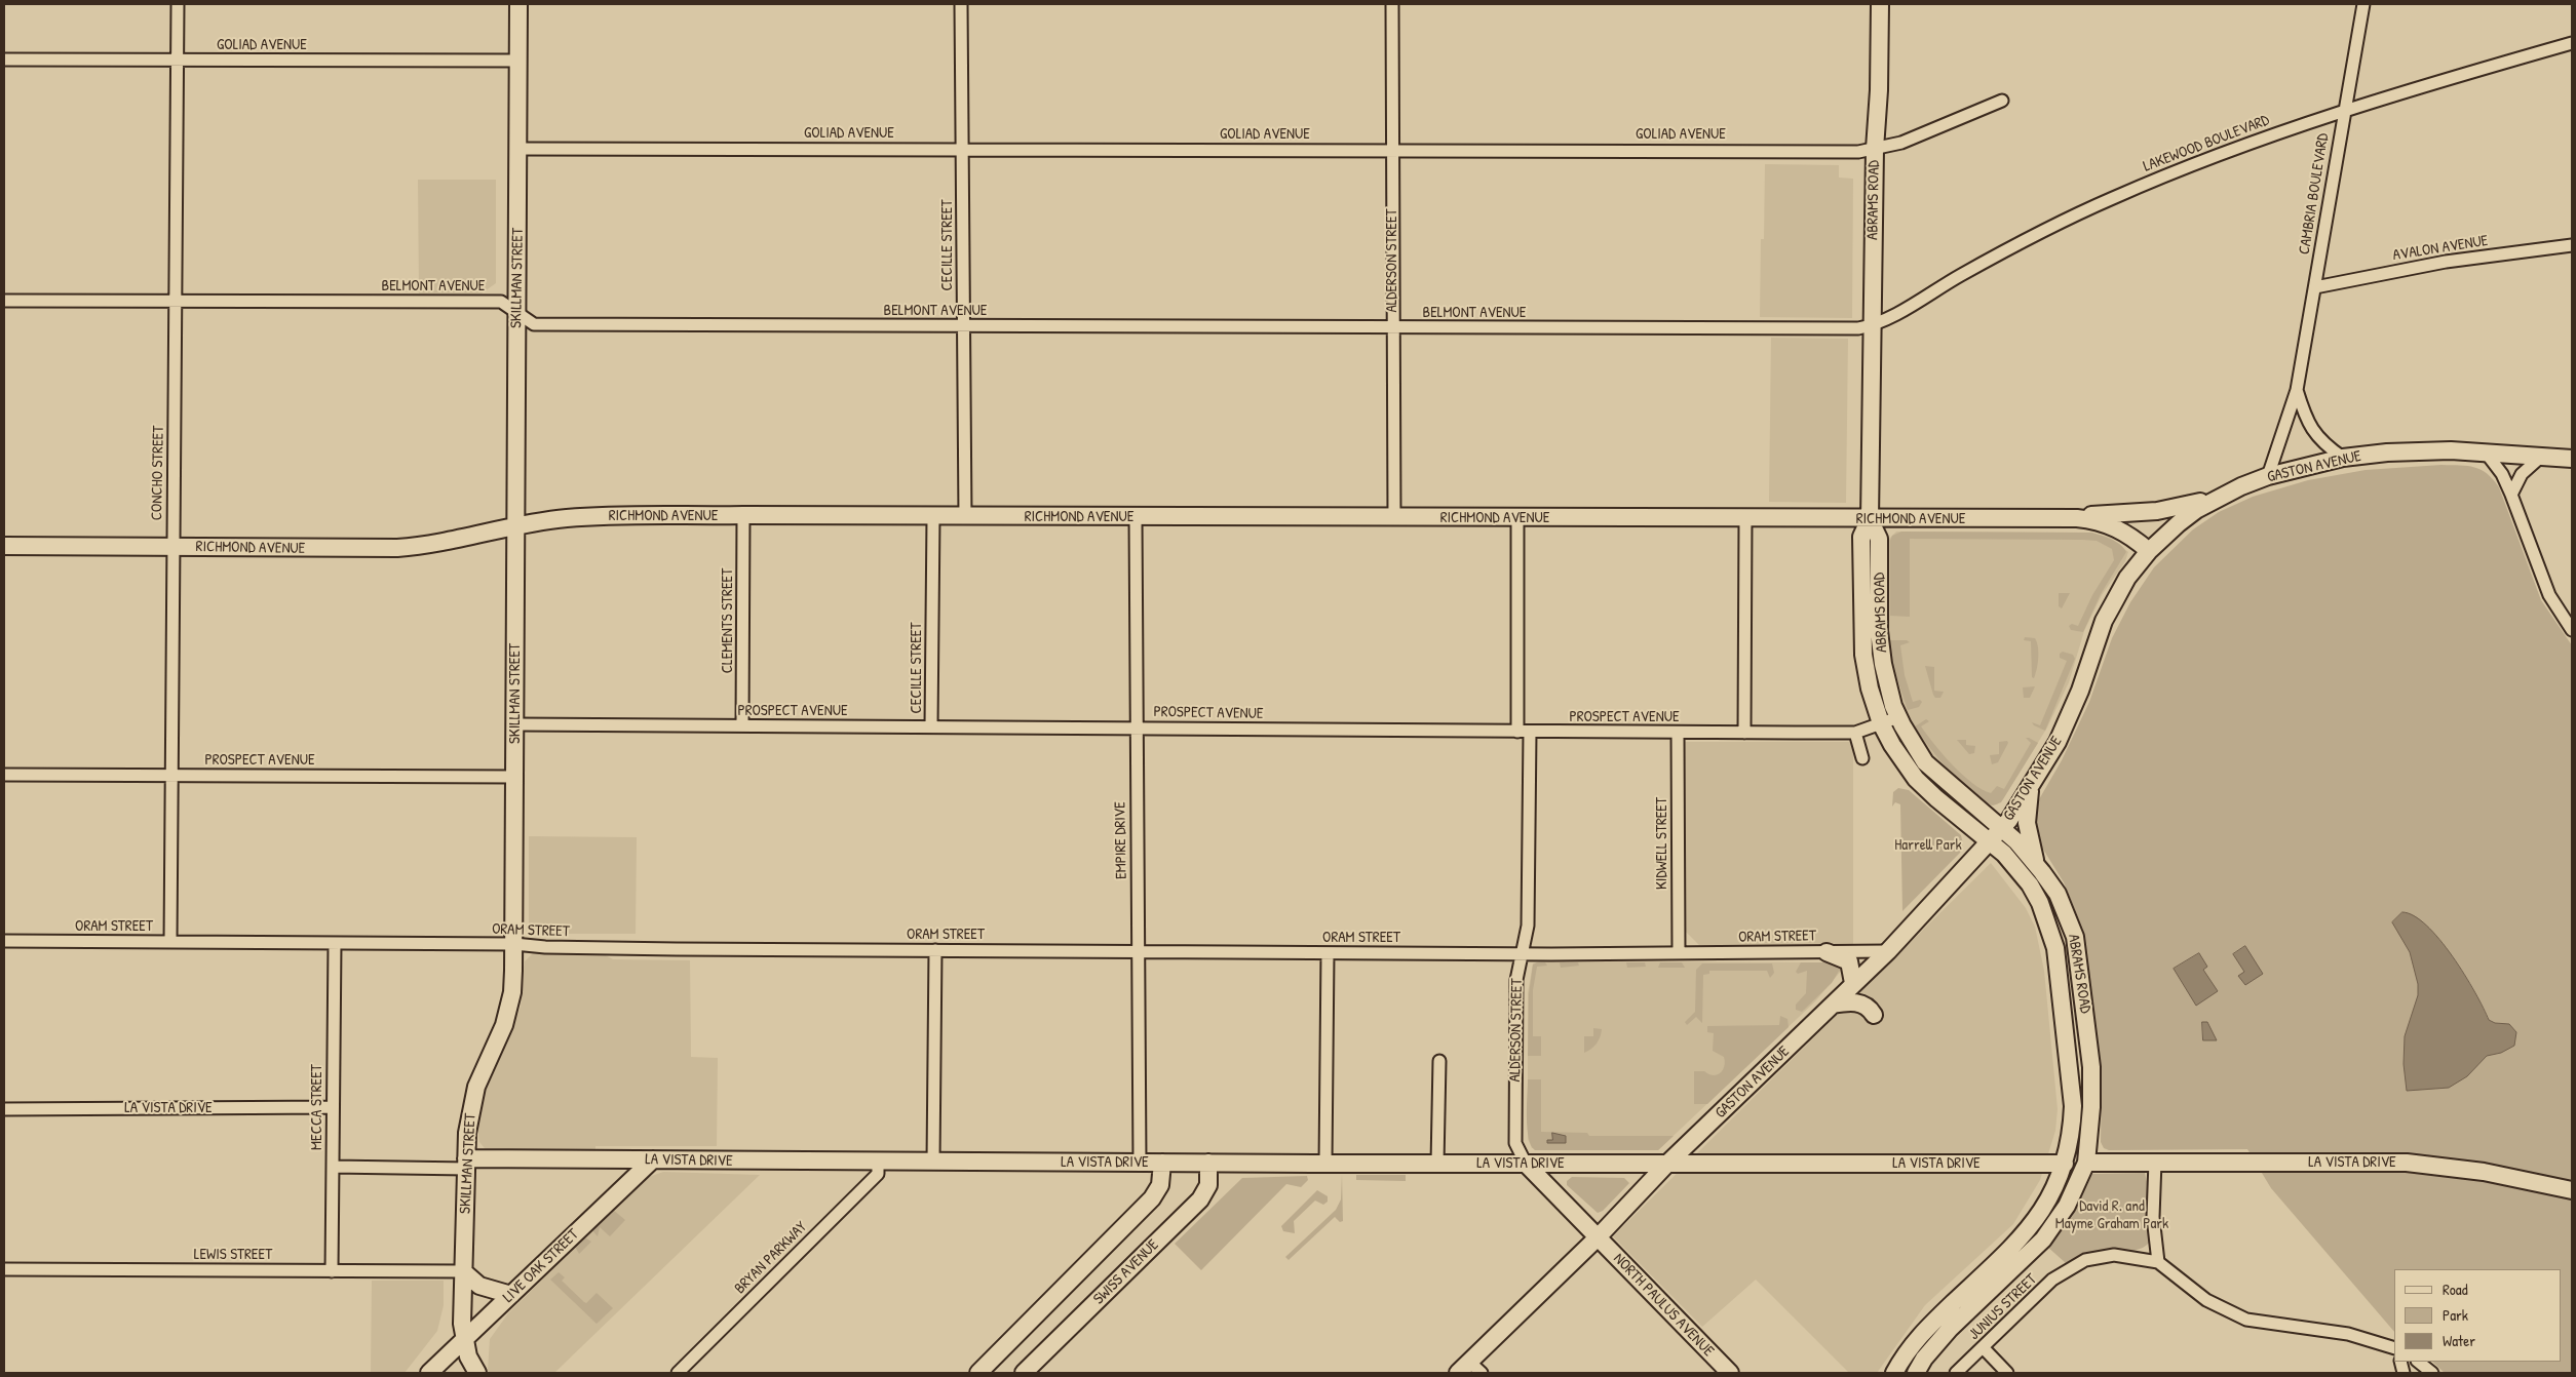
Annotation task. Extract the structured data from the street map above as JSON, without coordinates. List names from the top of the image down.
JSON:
{
  "streets": {
    "street": [
      "GOLIAD AVENUE",
      "LAKEWOOD BOULEVARD",
      "CAMBRIA BOULEVARD",
      "ABRAMS ROAD",
      "CECILLE STREET",
      "AVALON AVENUE",
      "ALDERSON STREET",
      "SKILLMAN STREET",
      "BELMONT AVENUE",
      "GASTON AVENUE",
      "CONCHO STREET",
      "RICHMOND AVENUE",
      "CLEMENTS STREET",
      "PROSPECT AVENUE",
      "EMPIRE DRIVE",
      "KIDWELL STREET",
      "ORAM STREET",
      "MECCA STREET",
      "LA VISTA DRIVE",
      "LEWIS STREET",
      "BRYAN PARKWAY",
      "LIVE OAK STREET",
      "SWISS AVENUE",
      "NORTH PAULUS AVENUE",
      "JUNIUS STREET"
    ]
  },
  "crossings": [
    ["GOLIAD AVENUE", "ABRAMS ROAD"],
    ["GOLIAD AVENUE", "CECILLE STREET"],
    ["GOLIAD AVENUE", "ALDERSON STREET"],
    ["GOLIAD AVENUE", "SKILLMAN STREET"],
    ["GOLIAD AVENUE", "CONCHO STREET"],
    ["LAKEWOOD BOULEVARD", "CAMBRIA BOULEVARD"],
    ["LAKEWOOD BOULEVARD", "ABRAMS ROAD"],
    ["LAKEWOOD BOULEVARD", "BELMONT AVENUE"],
    ["CAMBRIA BOULEVARD", "AVALON AVENUE"],
    ["CAMBRIA BOULEVARD", "GASTON AVENUE"],
    ["ABRAMS ROAD", "BELMONT AVENUE"],
    ["ABRAMS ROAD", "GASTON AVENUE"],
    ["ABRAMS ROAD", "RICHMOND AVENUE"],
    ["ABRAMS ROAD", "PROSPECT AVENUE"],
    ["ABRAMS ROAD", "LA VISTA DRIVE"],
    ["CECILLE STREET", "BELMONT AVENUE"],
    ["CECILLE STREET", "RICHMOND AVENUE"],
    ["CECILLE STREET", "PROSPECT AVENUE"],
    ["ALDERSON STREET", "BELMONT AVENUE"],
    ["ALDERSON STREET", "GASTON AVENUE"],
    ["ALDERSON STREET", "RICHMOND AVENUE"],
    ["ALDERSON STREET", "PROSPECT AVENUE"],
    ["ALDERSON STREET", "ORAM STREET"],
    ["ALDERSON STREET", "LA VISTA DRIVE"],
    ["ALDERSON STREET", "NORTH PAULUS AVENUE"],
    ["SKILLMAN STREET", "BELMONT AVENUE"],
    ["SKILLMAN STREET", "RICHMOND AVENUE"],
    ["SKILLMAN STREET", "PROSPECT AVENUE"],
    ["SKILLMAN STREET", "ORAM STREET"],
    ["SKILLMAN STREET", "LA VISTA DRIVE"],
    ["SKILLMAN STREET", "LEWIS STREET"],
    ["SKILLMAN STREET", "LIVE OAK STREET"],
    ["BELMONT AVENUE", "CONCHO STREET"],
    ["GASTON AVENUE", "RICHMOND AVENUE"],
    ["GASTON AVENUE", "ORAM STREET"],
    ["GASTON AVENUE", "LA VISTA DRIVE"],
    ["GASTON AVENUE", "NORTH PAULUS AVENUE"],
    ["CONCHO STREET", "RICHMOND AVENUE"],
    ["CONCHO STREET", "PROSPECT AVENUE"],
    ["CONCHO STREET", "ORAM STREET"],
    ["RICHMOND AVENUE", "CLEMENTS STREET"],
    ["RICHMOND AVENUE", "EMPIRE DRIVE"],
    ["CLEMENTS STREET", "PROSPECT AVENUE"],
    ["PROSPECT AVENUE", "EMPIRE DRIVE"],
    ["PROSPECT AVENUE", "KIDWELL STREET"],
    ["EMPIRE DRIVE", "ORAM STREET"],
    ["EMPIRE DRIVE", "LA VISTA DRIVE"],
    ["KIDWELL STREET", "ORAM STREET"],
    ["ORAM STREET", "MECCA STREET"],
    ["MECCA STREET", "LA VISTA DRIVE"],
    ["MECCA STREET", "LEWIS STREET"],
    ["LA VISTA DRIVE", "BRYAN PARKWAY"],
    ["LA VISTA DRIVE", "LIVE OAK STREET"],
    ["LA VISTA DRIVE", "SWISS AVENUE"]
  ],
  "parks": ["Harrell Park", "David R. and Mayme Graham Park"],
  "legend": ["Road", "Park", "Water"]
}
